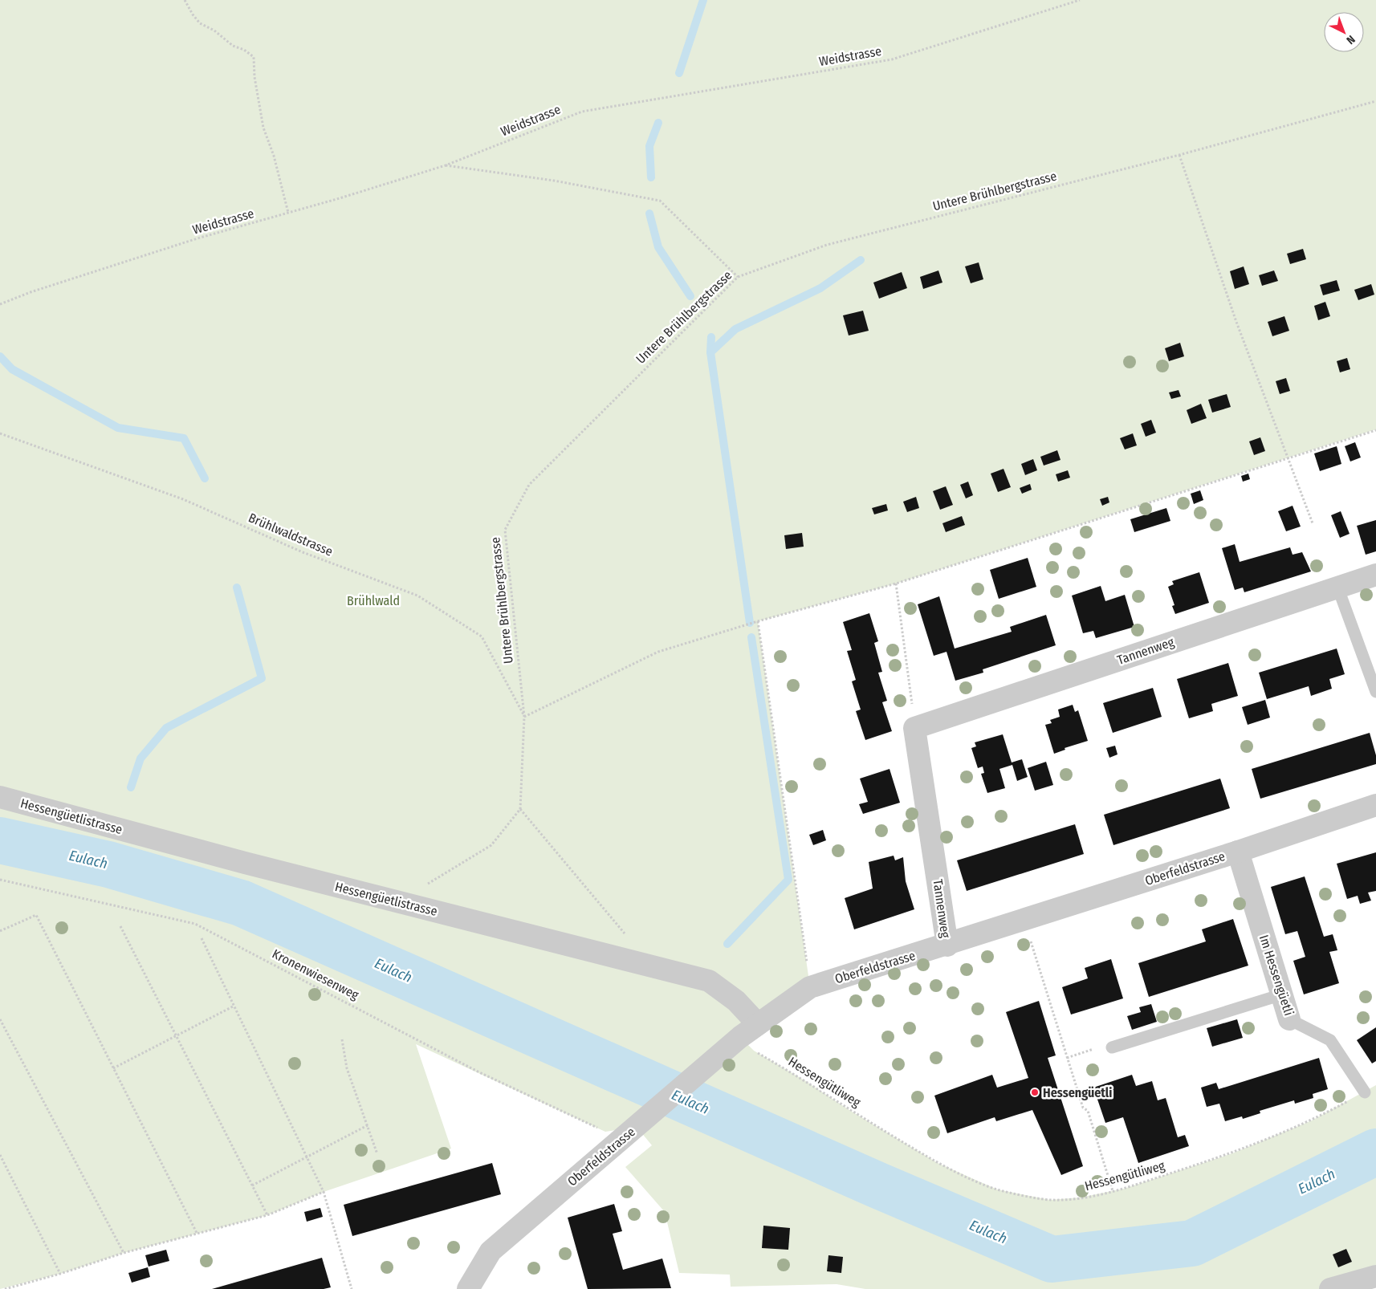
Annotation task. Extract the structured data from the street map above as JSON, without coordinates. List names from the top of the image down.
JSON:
{
  "streets": {
    "street": [
      "Tannenweg",
      "Hessengüetlistrasse",
      "Oberfeldstrasse",
      "Im Hessengüetli"
    ],
    "path": [
      "Weidstrasse",
      "Untere Brühlbergstrasse",
      "Brühlwaldstrasse",
      "Kronenwiesenweg",
      "Hessengütliweg"
    ]
  },
  "crossings": [
    ["Untere Brühlbergstrasse", "Brühlwaldstrasse"],
    ["Tannenweg", "Oberfeldstrasse"],
    ["Hessengüetlistrasse", "Oberfeldstrasse"],
    ["Oberfeldstrasse", "Im Hessengüetli"],
    ["Im Hessengüetli", "Hessengütliweg"]
  ],
  "water": ["Eulach"],
  "parks": ["Brühlwald"],
  "places": ["Hessengüetli"],
  "north": "bottom right"
}
